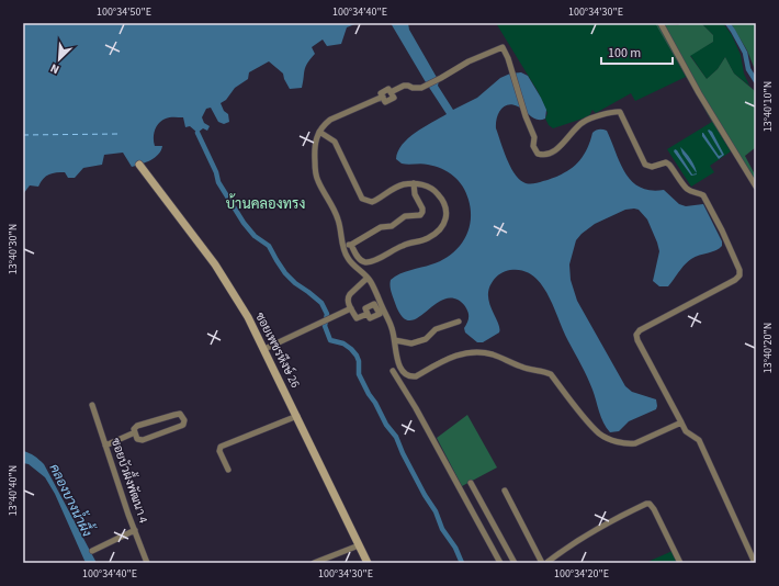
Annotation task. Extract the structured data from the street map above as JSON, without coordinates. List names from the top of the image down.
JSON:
{
  "streets": {
    "street": ["ซอยเพชรหึงษ์ 26", "ซอยบัวผึ้งพัฒนา 4"]
  },
  "districts": ["บ้านคลองทรง"],
  "water": ["คลองบางน้ำผึ้ง"],
  "scale_bar": "100 m",
  "north": "bottom left",
  "coordinates": [
    "100°34'50\"E",
    "100°34'40\"E",
    "100°34'30\"E",
    "13°40'10\"N",
    "13°40'30\"N",
    "13°40'20\"N",
    "13°40'40\"N",
    "100°34'20\"E"
  ]
}
